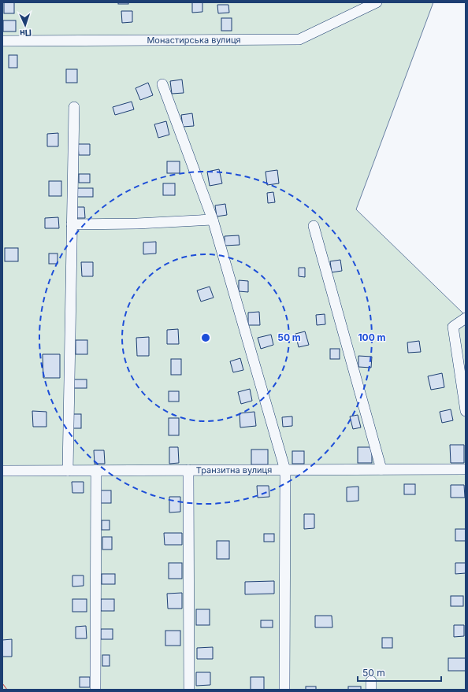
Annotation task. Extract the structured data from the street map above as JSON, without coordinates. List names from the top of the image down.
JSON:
{
  "streets": {
    "street": ["Монастирська вулиця", "Транзитна вулиця"]
  },
  "scale_bar": "50 m",
  "north": "bottom",
  "rings": ["50 m", "100 m"]
}
